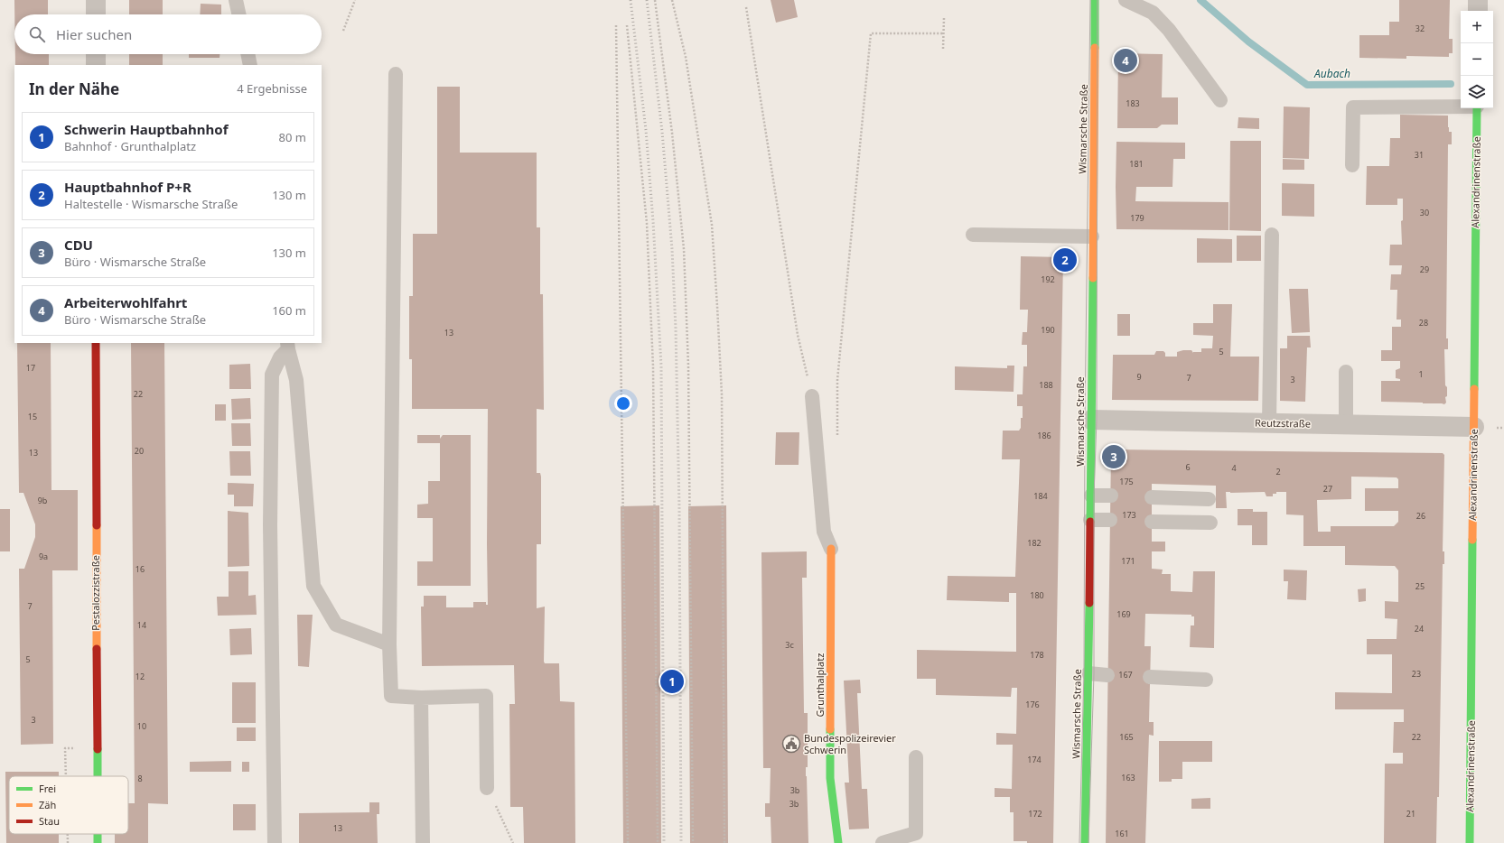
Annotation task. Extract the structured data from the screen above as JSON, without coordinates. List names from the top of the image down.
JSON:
{
  "streets": {
    "street": [
      "Wismarsche Straße",
      "Alexandrinenstraße",
      "Reutzstraße",
      "Pestalozzistraße",
      "Grunthalplatz"
    ]
  },
  "crossings": [
    ["Wismarsche Straße", "Reutzstraße"],
    ["Alexandrinenstraße", "Reutzstraße"]
  ],
  "water": ["Aubach"],
  "places": {
    "public building": ["Bundespolizeirevier Schwerin"]
  },
  "house_numbers": [
    "32",
    "183",
    "31",
    "181",
    "30",
    "179",
    "29",
    "192",
    "28",
    "190",
    "13",
    "5",
    "17",
    "1",
    "9",
    "7",
    "3",
    "188",
    "22",
    "15",
    "186",
    "20",
    "13",
    "6",
    "4",
    "2",
    "175",
    "27",
    "184",
    "9b",
    "173",
    "26",
    "182",
    "9a",
    "171",
    "16",
    "25",
    "180",
    "7",
    "169",
    "14",
    "24",
    "3c",
    "178",
    "5",
    "23",
    "167",
    "12",
    "176",
    "3",
    "10",
    "165",
    "22",
    "174",
    "163",
    "8",
    "3b",
    "3b",
    "172",
    "21",
    "13",
    "161"
  ],
  "legend": ["Frei", "Zäh", "Stau"],
  "page": {
    "map_buttons": ["+", "−"],
    "search": "Hier suchen",
    "pins": [
      "4",
      "2",
      "3",
      "1"
    ],
    "heading": ["In der Nähe", "4 Ergebnisse"],
    "list": [
      {
        "mark": "1",
        "name": "Schwerin Hauptbahnhof",
        "note": "Bahnhof · Grunthalplatz",
        "value": "80 m"
      },
      {
        "mark": "2",
        "name": "Hauptbahnhof P+R",
        "note": "Haltestelle · Wismarsche Straße",
        "value": "130 m"
      },
      {
        "mark": "3",
        "name": "CDU",
        "note": "Büro · Wismarsche Straße",
        "value": "130 m"
      },
      {
        "mark": "4",
        "name": "Arbeiterwohlfahrt",
        "note": "Büro · Wismarsche Straße",
        "value": "160 m"
      }
    ]
  }
}
